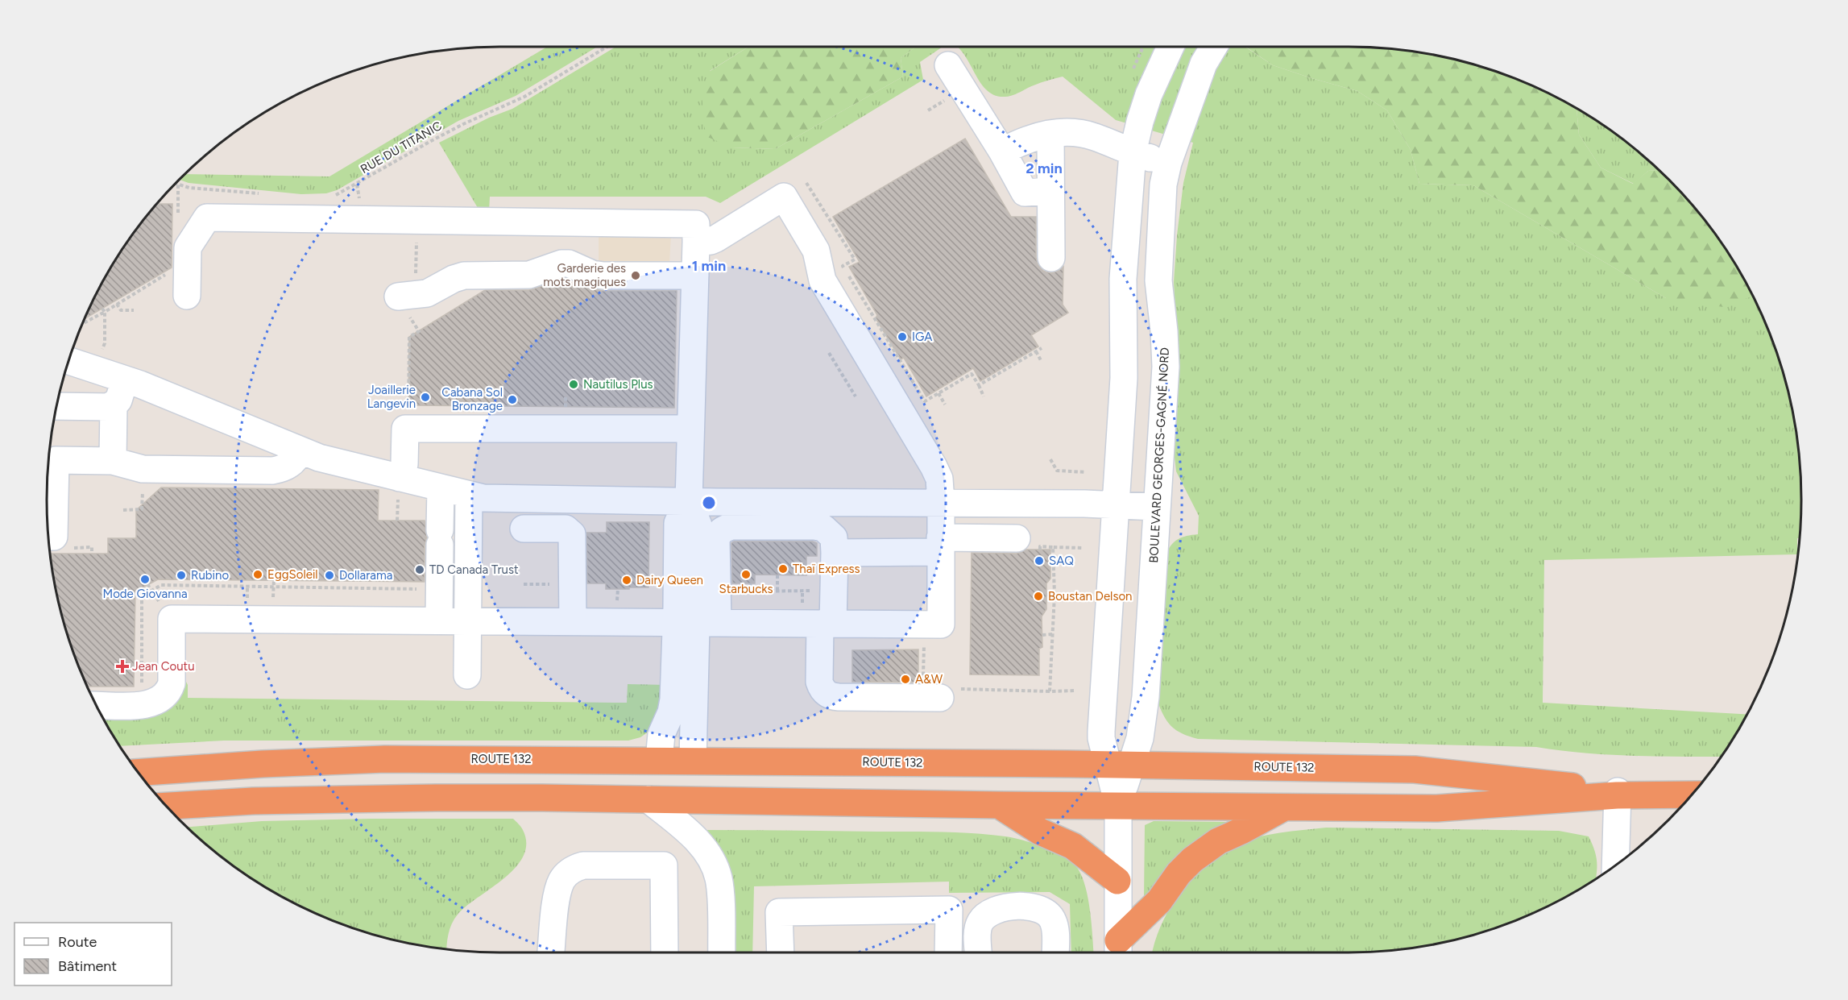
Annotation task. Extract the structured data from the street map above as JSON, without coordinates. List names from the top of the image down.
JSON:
{
  "streets": {
    "highway": ["ROUTE 132"],
    "street": ["BOULEVARD GEORGES-GAGNÉ NORD"],
    "path": ["RUE DU TITANIC"]
  },
  "crossings": [
    ["BOULEVARD GEORGES-GAGNÉ NORD", "ROUTE 132"]
  ],
  "places": {
    "other": [
      "Garderie des mots magiques",
      "IGA",
      "Nautilus Plus",
      "Joaillerie Langevin",
      "Cabana Sol Bronzage",
      "SAQ",
      "Thaï Express",
      "TD Canada Trust",
      "EggSoleil",
      "Starbucks",
      "Rubino",
      "Dollarama",
      "Mode Giovanna",
      "Dairy Queen",
      "Boustan Delson",
      "A&W"
    ],
    "health": ["Jean Coutu"]
  },
  "legend": ["Route", "Bâtiment"],
  "rings": ["2 min", "1 min"]
}
